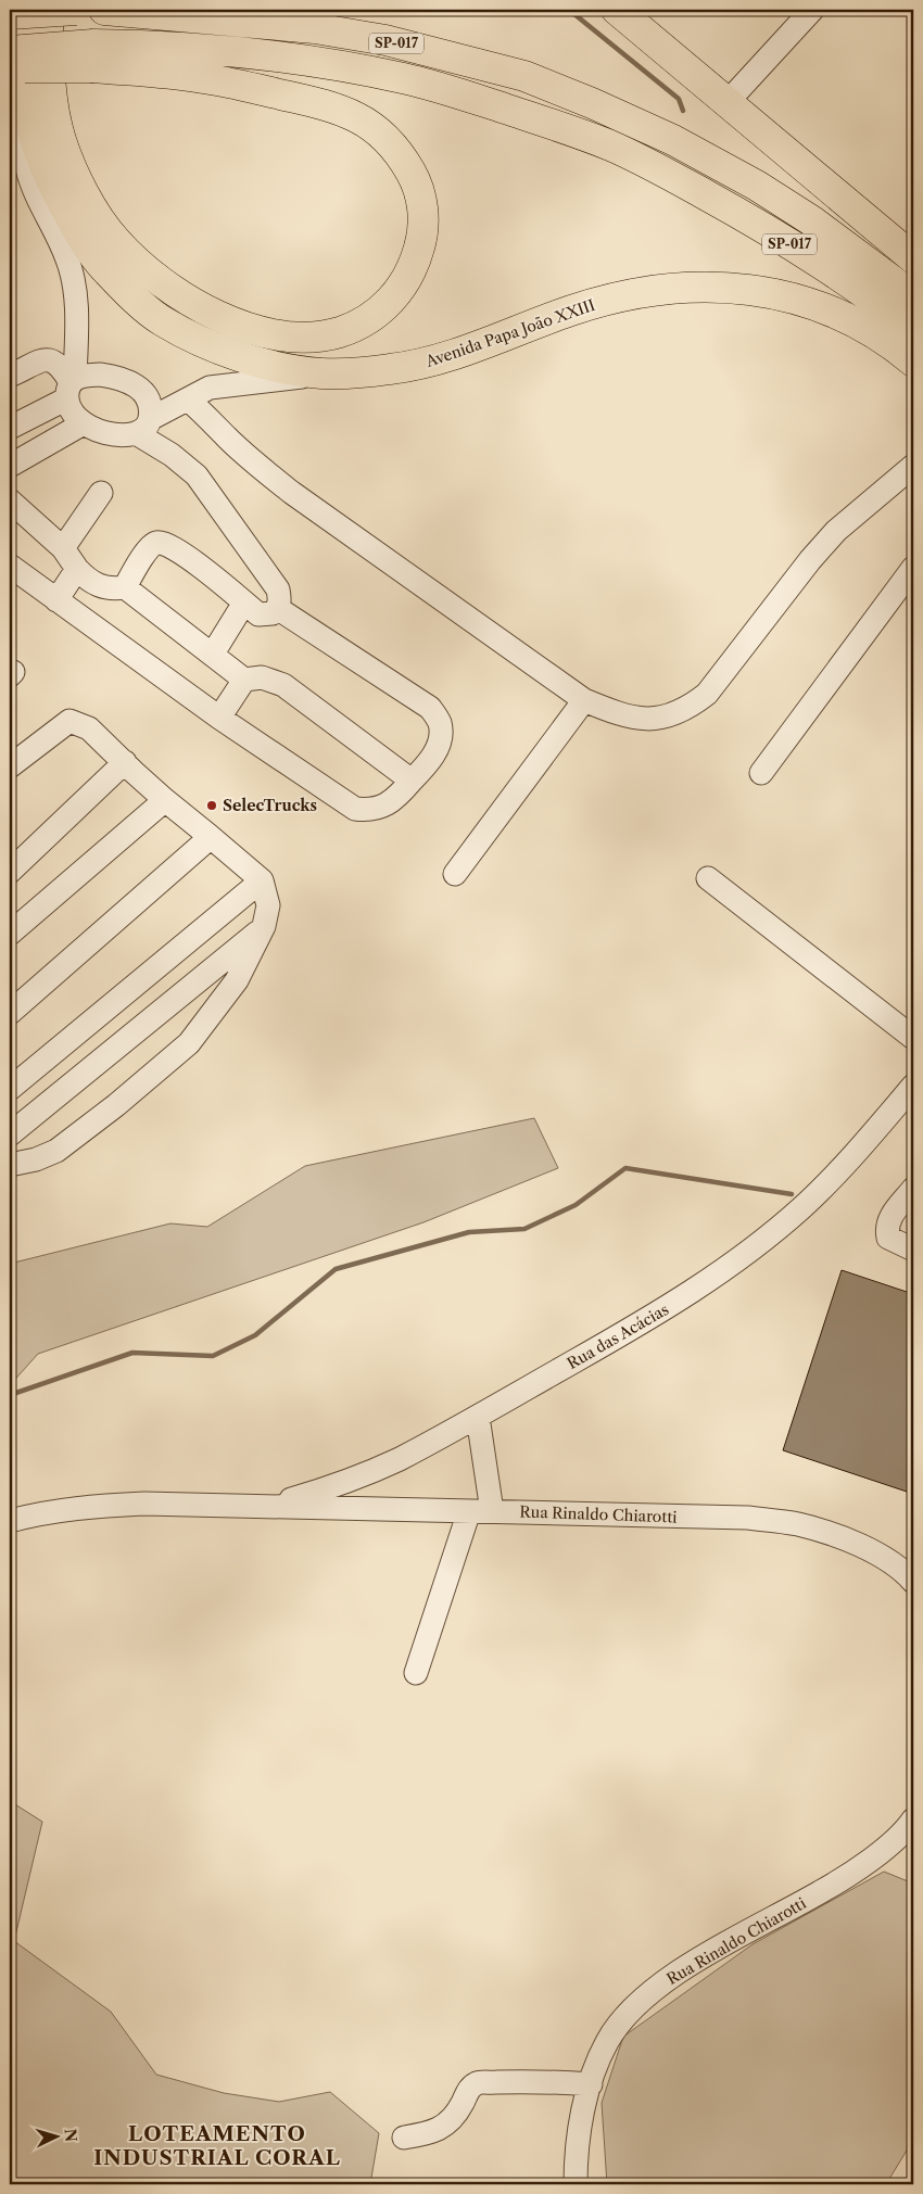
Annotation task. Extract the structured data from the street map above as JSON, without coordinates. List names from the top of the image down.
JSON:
{
  "streets": {
    "main road": ["SP-017", "Avenida Papa João XXIII"],
    "street": ["Rua das Acácias", "Rua Rinaldo Chiarotti"]
  },
  "crossings": [
    ["Rua das Acácias", "Rua Rinaldo Chiarotti"]
  ],
  "districts": ["LOTEAMENTO INDUSTRIAL CORAL"],
  "places": ["SelecTrucks"],
  "north": "right"
}
